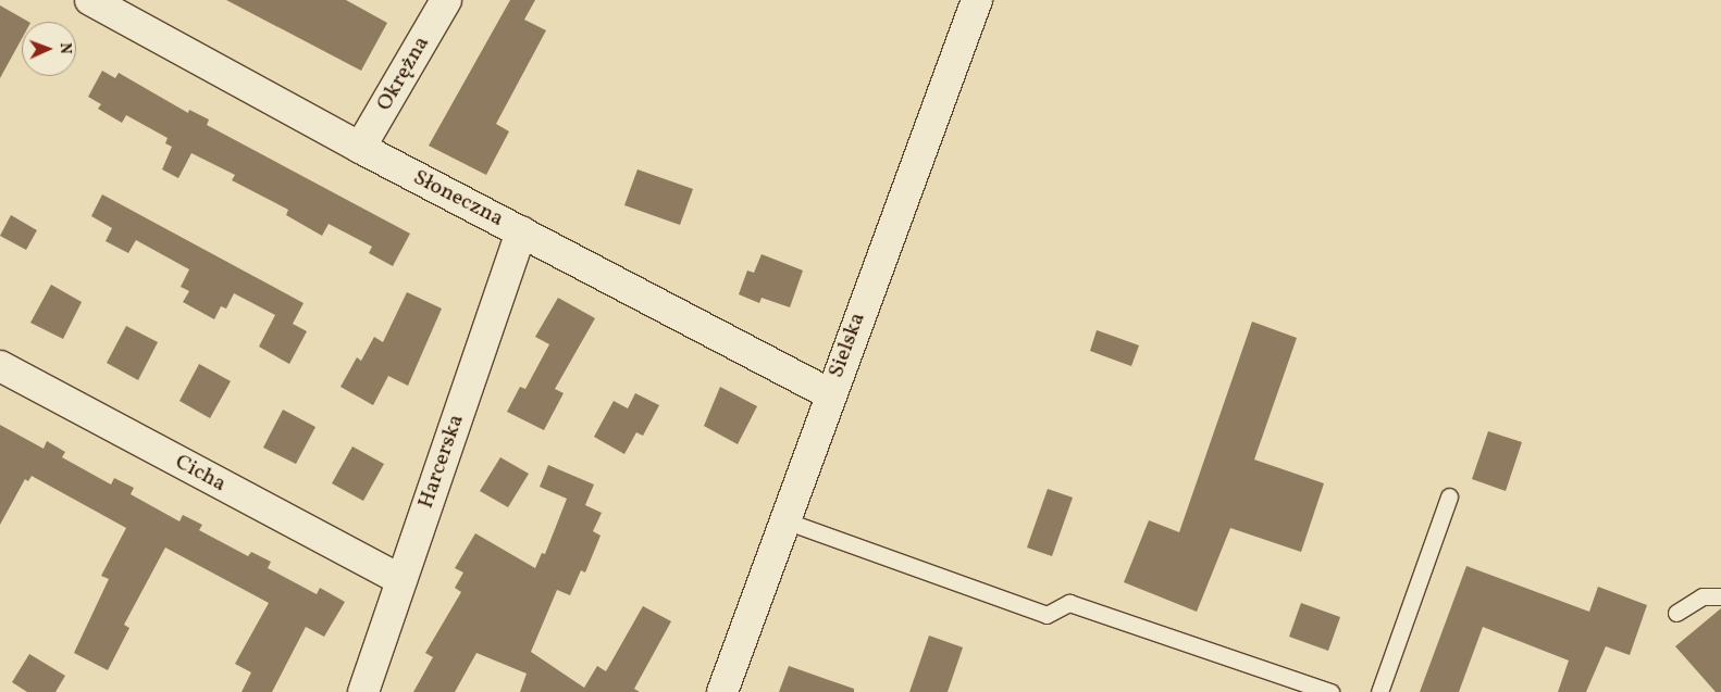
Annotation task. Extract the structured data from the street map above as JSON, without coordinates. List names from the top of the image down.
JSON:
{
  "streets": {
    "street": [
      "Okrężna",
      "Słoneczna",
      "Sielska",
      "Harcerska",
      "Cicha"
    ]
  },
  "crossings": [
    ["Okrężna", "Słoneczna"],
    ["Słoneczna", "Sielska"],
    ["Słoneczna", "Harcerska"],
    ["Harcerska", "Cicha"]
  ],
  "north": "right"
}
